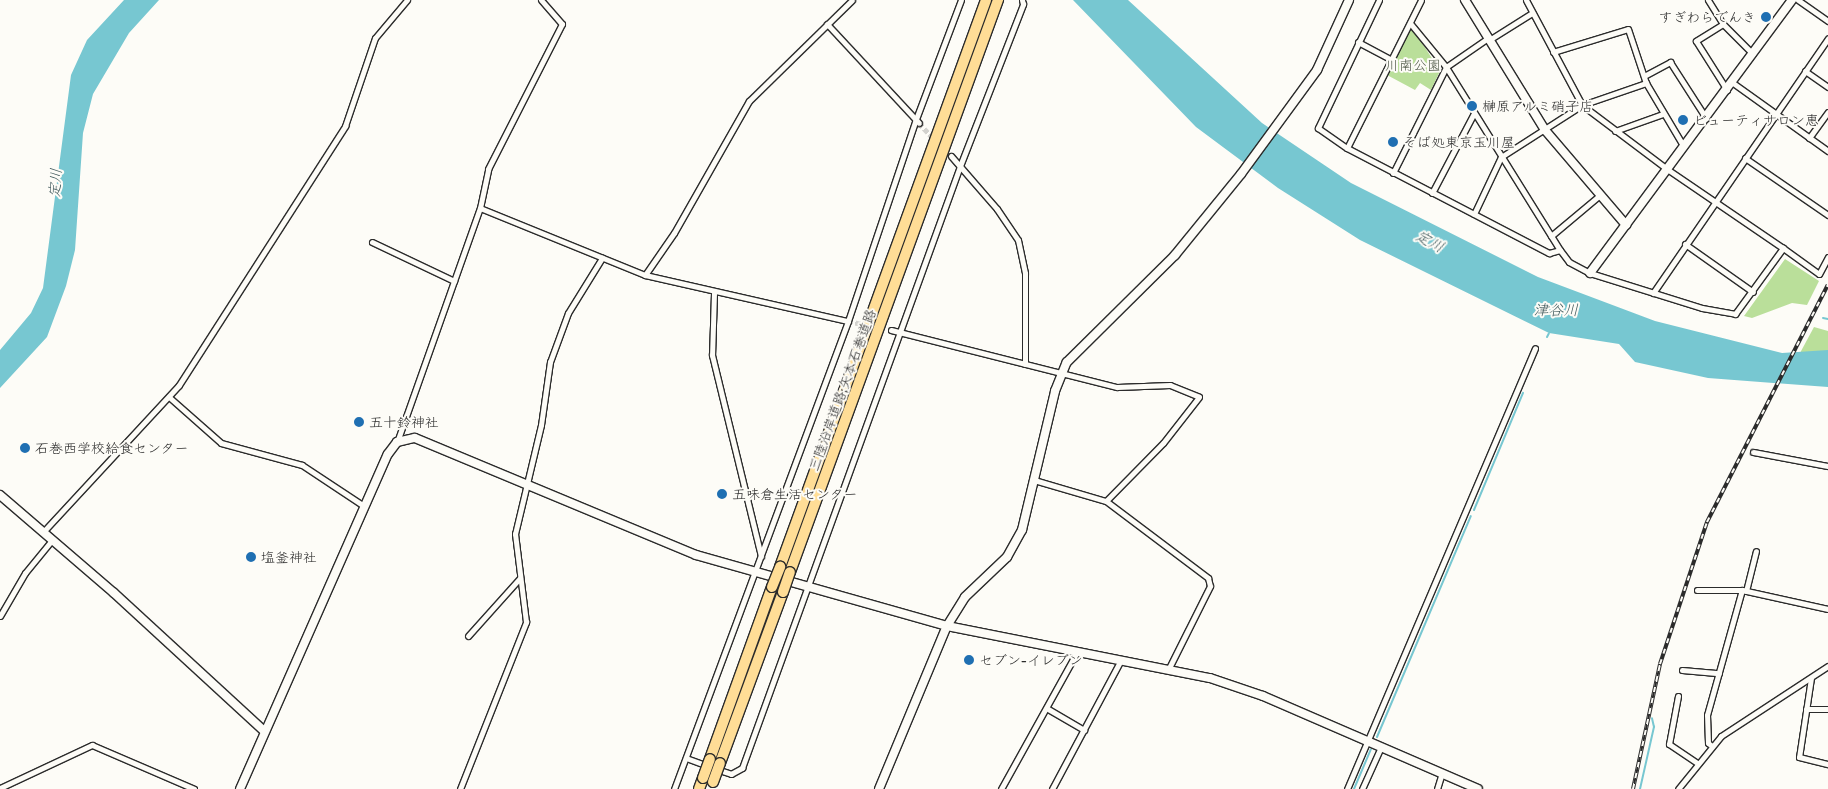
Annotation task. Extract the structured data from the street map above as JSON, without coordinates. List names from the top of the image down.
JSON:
{
  "streets": {
    "highway": ["三陸沿岸道路;矢本石巻道路"]
  },
  "water": ["定川", "津谷川"],
  "parks": ["川南公園"],
  "places": [
    "すぎわらでんき",
    "榊原アルミ硝子店",
    "ビューティサロン恵",
    "そば処東京玉川屋",
    "五十鈴神社",
    "石巻西学校給食センター",
    "五味倉生活センター",
    "塩釜神社",
    "セブン-イレブン"
  ]
}
